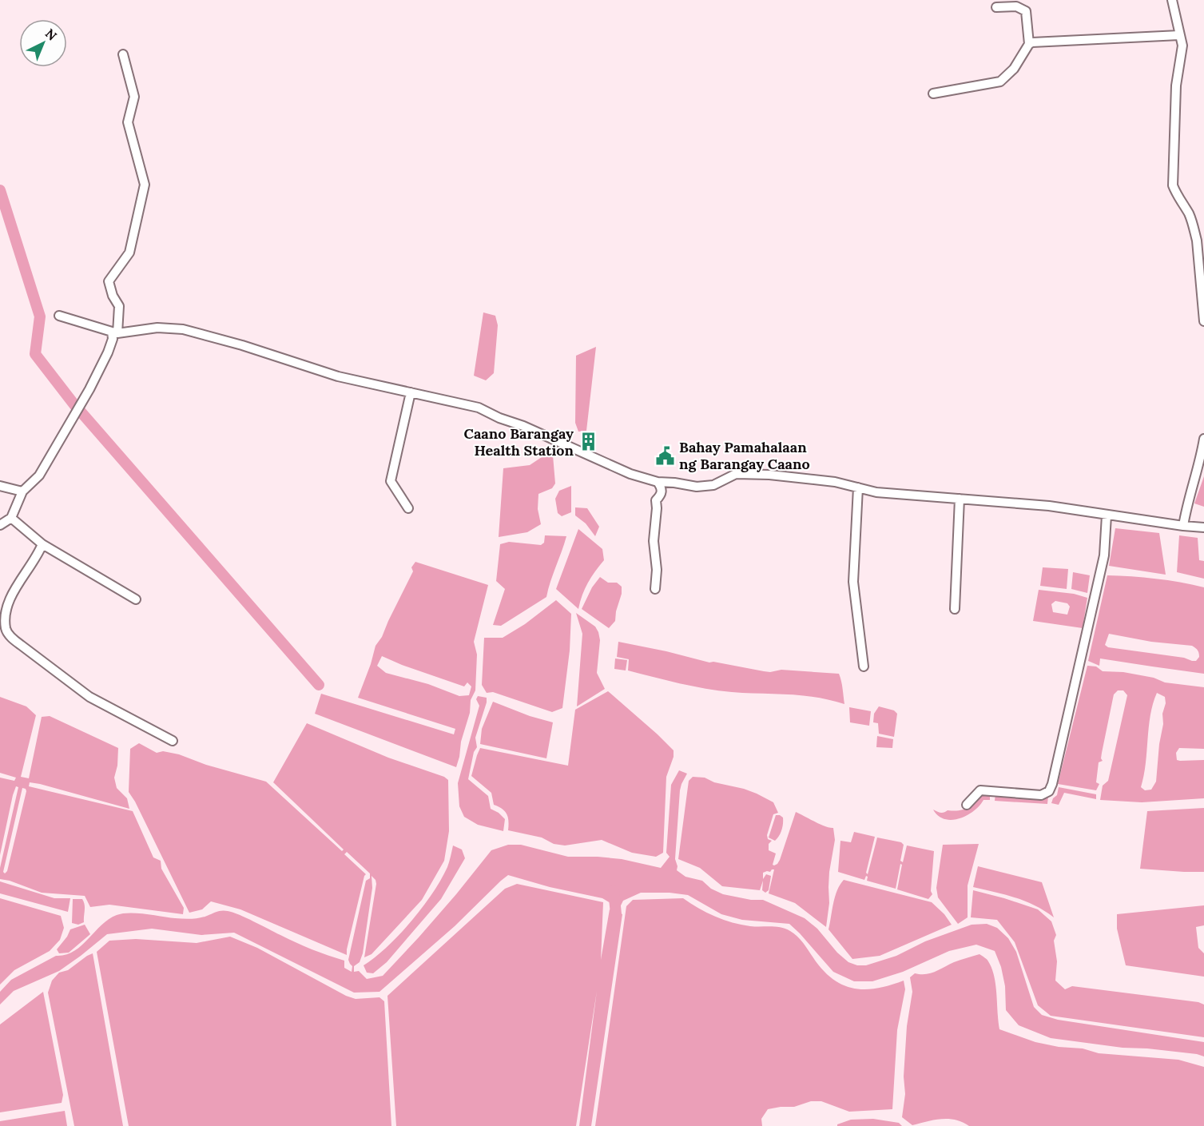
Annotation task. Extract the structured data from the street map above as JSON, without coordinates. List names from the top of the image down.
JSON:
{
  "places": {
    "building": ["Caano Barangay Health Station"],
    "public building": ["Bahay Pamahalaan ng Barangay Caano"]
  },
  "north": "top right"
}
